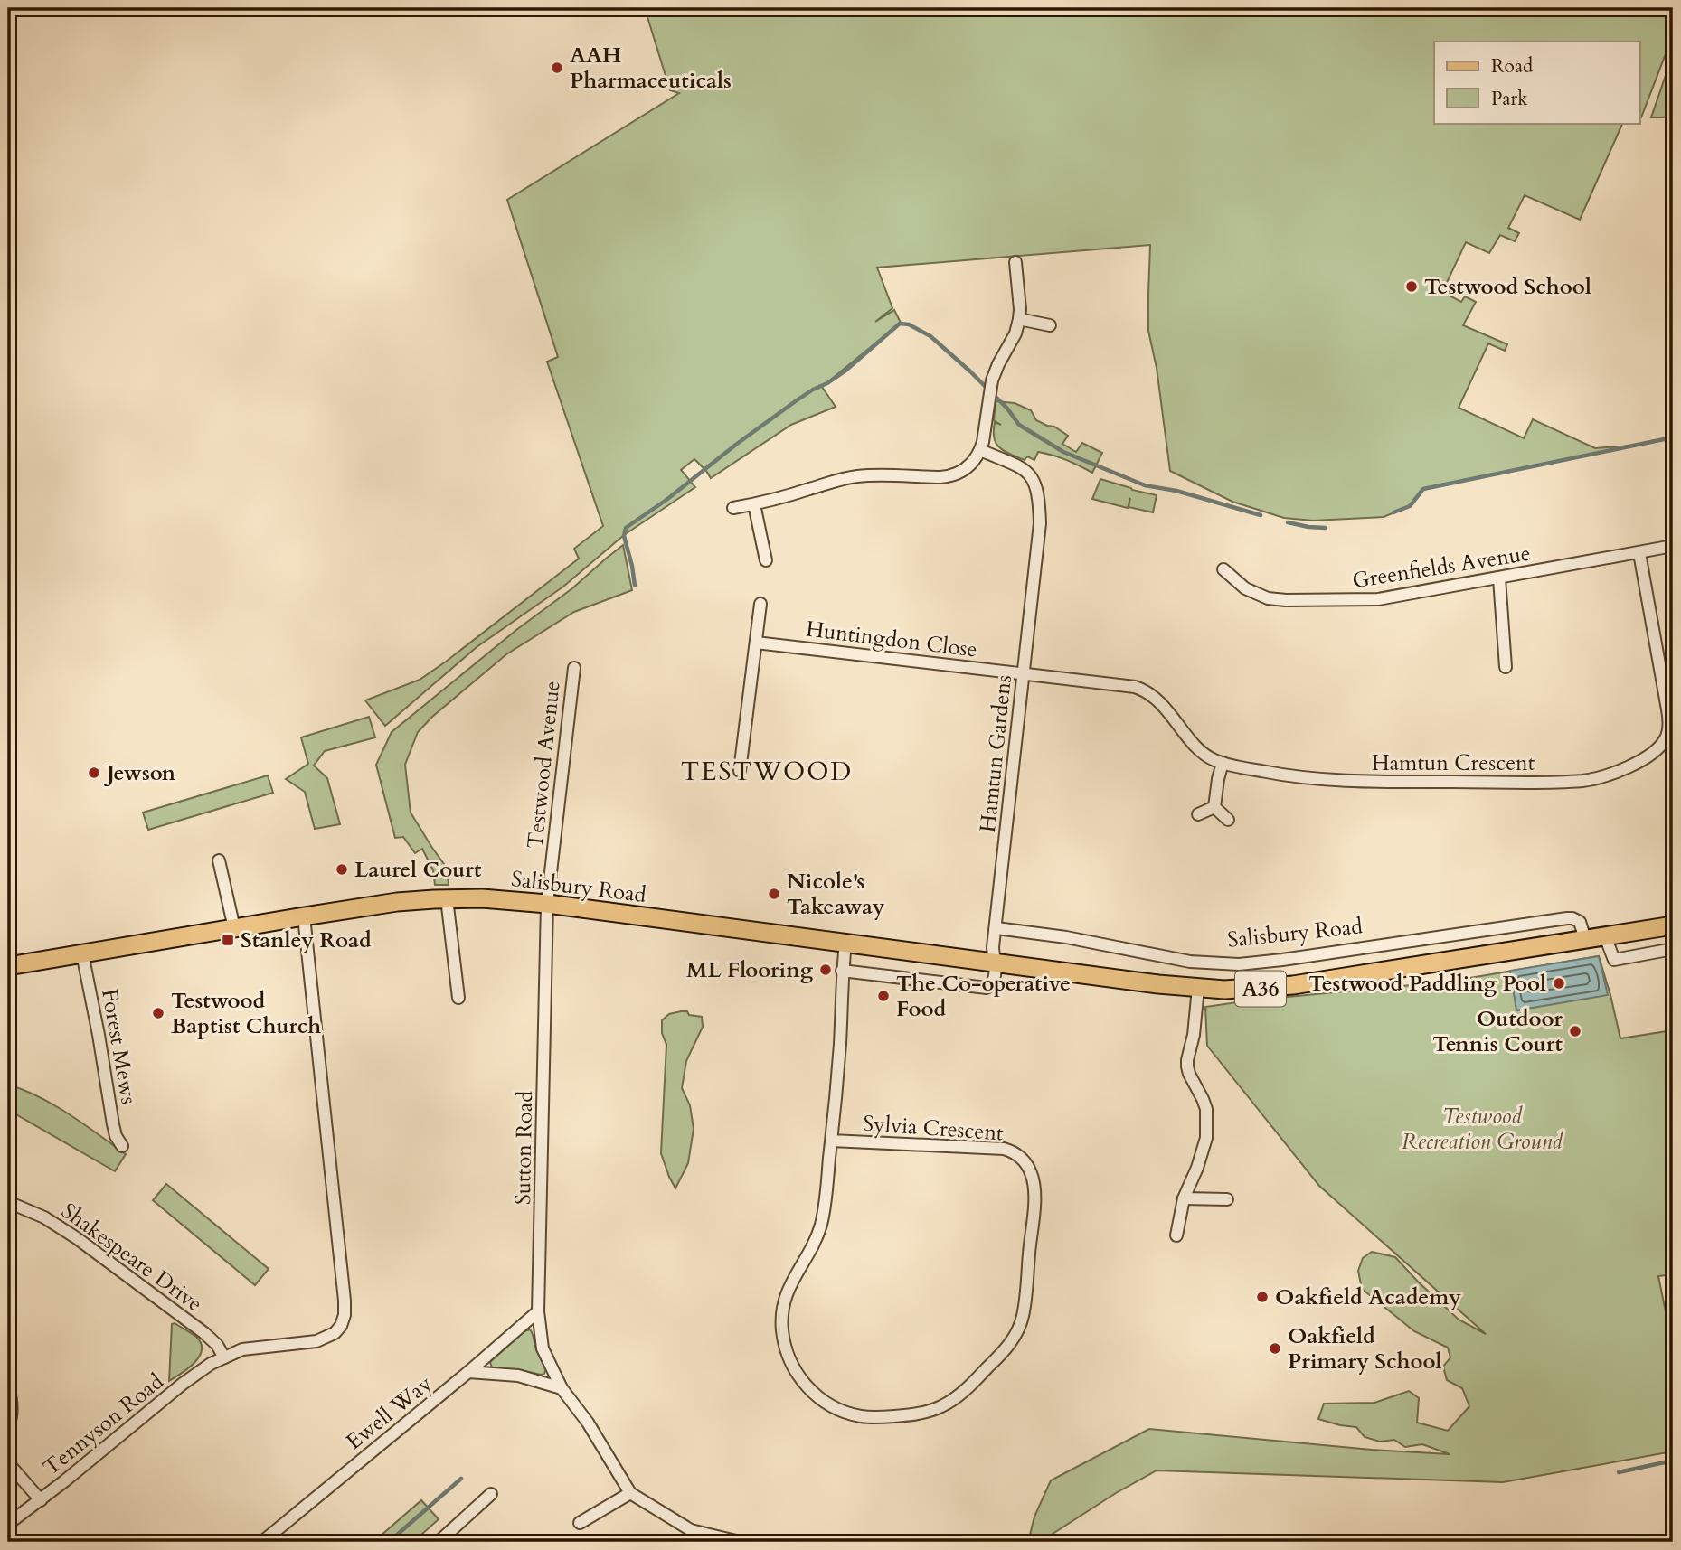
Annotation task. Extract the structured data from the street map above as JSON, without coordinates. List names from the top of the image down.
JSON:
{
  "streets": {
    "main road": ["Salisbury Road", "A36"],
    "street": [
      "Greenfields Avenue",
      "Huntingdon Close",
      "Hamtun Gardens",
      "Hamtun Crescent",
      "Testwood Avenue",
      "Forest Mews",
      "Sylvia Crescent",
      "Sutton Road",
      "Shakespeare Drive",
      "Ewell Way",
      "Tennyson Road"
    ]
  },
  "crossings": [
    ["Greenfields Avenue", "Hamtun Crescent"],
    ["Huntingdon Close", "Hamtun Gardens"],
    ["Huntingdon Close", "Hamtun Crescent"],
    ["Hamtun Gardens", "Hamtun Crescent"],
    ["Hamtun Gardens", "Salisbury Road"],
    ["Testwood Avenue", "Salisbury Road"],
    ["Testwood Avenue", "Sutton Road"],
    ["Salisbury Road", "Forest Mews"],
    ["Salisbury Road", "Sylvia Crescent"],
    ["Salisbury Road", "Sutton Road"],
    ["Sutton Road", "Ewell Way"],
    ["Shakespeare Drive", "Tennyson Road"]
  ],
  "districts": ["TESTWOOD"],
  "parks": ["Testwood Recreation Ground"],
  "places": {
    "other": [
      "AAH Pharmaceuticals",
      "Testwood School",
      "Jewson",
      "Laurel Court",
      "Nicole's Takeaway",
      "ML Flooring",
      "Testwood Paddling Pool",
      "The Co-operative Food",
      "Testwood Baptist Church",
      "Outdoor Tennis Court",
      "Oakfield Academy",
      "Oakfield Primary School"
    ],
    "transit": ["Stanley Road"]
  },
  "legend": ["Road", "Park"]
}
